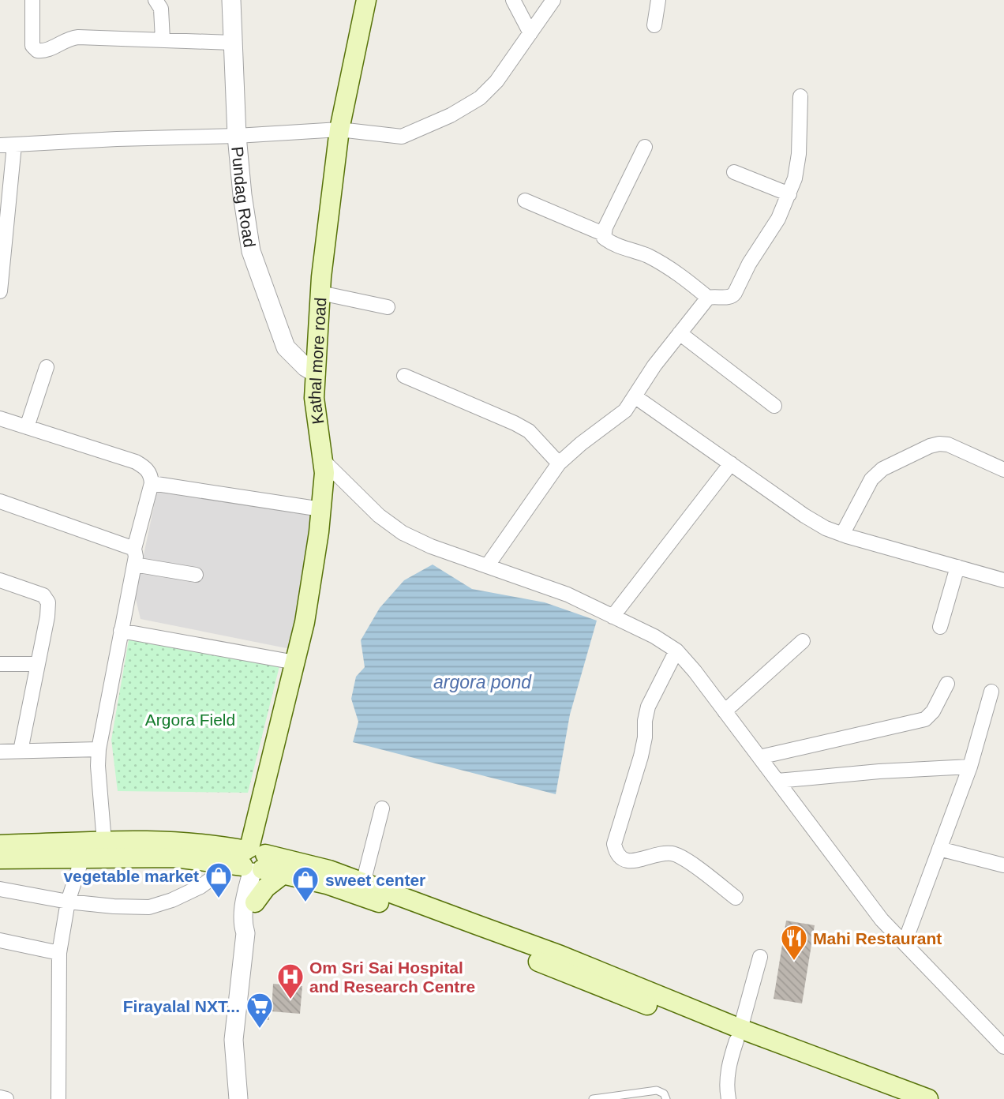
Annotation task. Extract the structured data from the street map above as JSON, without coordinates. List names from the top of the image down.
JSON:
{
  "streets": {
    "main road": ["Kathal more road"],
    "street": ["Pundag Road"]
  },
  "crossings": [
    ["Pundag Road", "Kathal more road"]
  ],
  "water": ["argora pond"],
  "parks": ["Argora Field"],
  "places": {
    "shop": ["vegetable market", "sweet center"],
    "restaurant": ["Mahi Restaurant"],
    "hospital": ["Om Sri Sai Hospital and Research Centre"],
    "supermarket": ["Firayalal NXT..."]
  }
}
